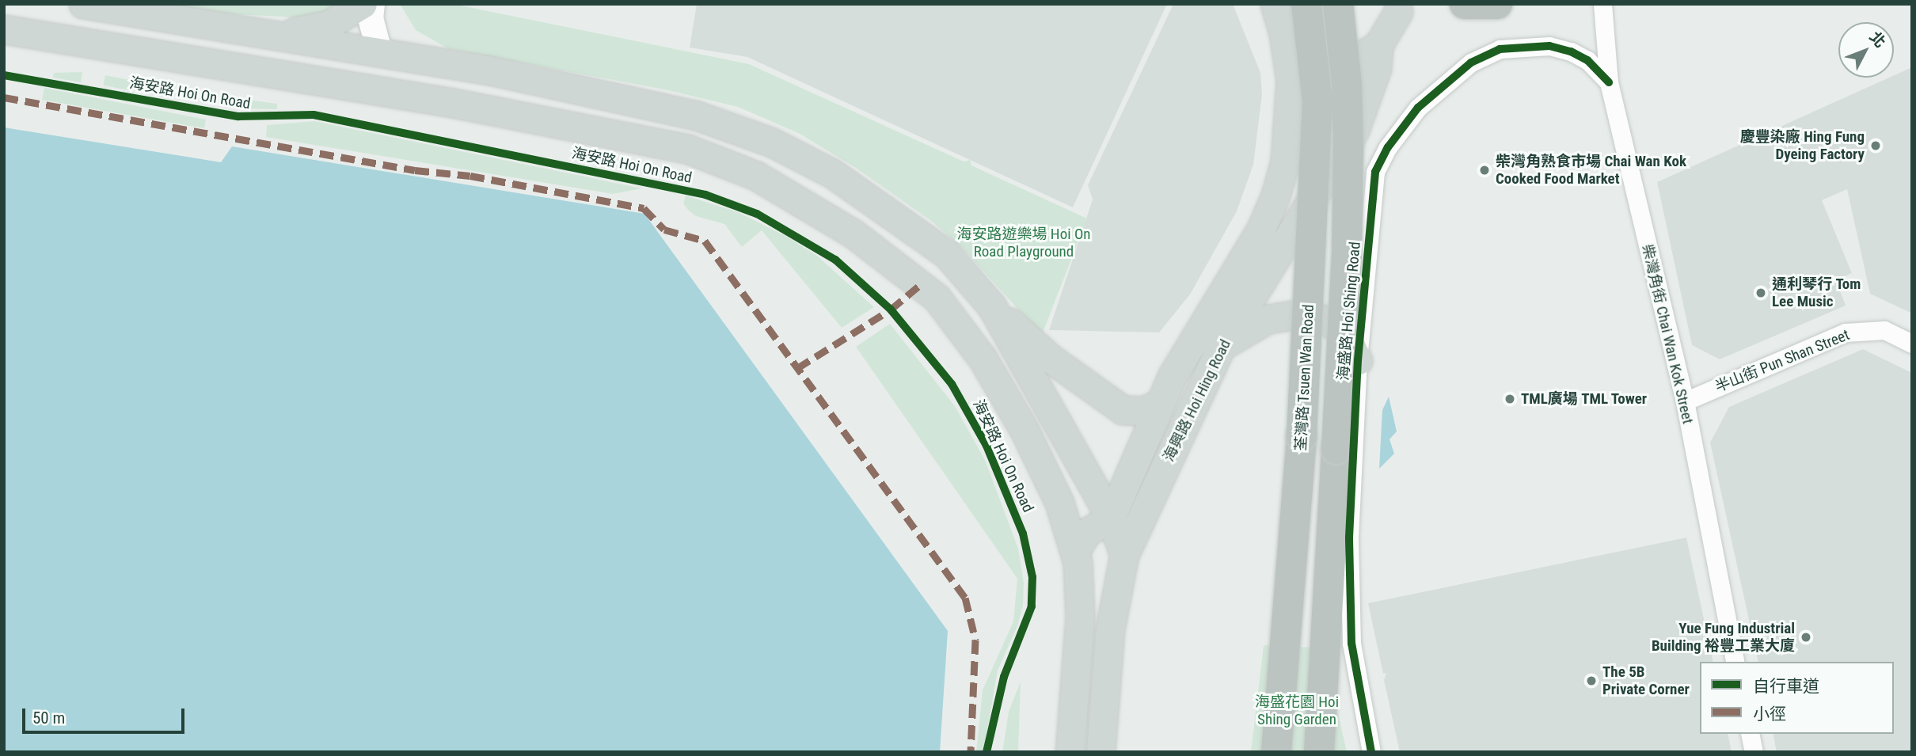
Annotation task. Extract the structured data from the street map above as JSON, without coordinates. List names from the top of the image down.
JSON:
{
  "streets": {
    "highway": ["荃灣路 Tsuen Wan Road"],
    "main road": ["海安路 Hoi On Road", "海興路 Hoi Hing Road"],
    "street": ["海盛路 Hoi Shing Road", "柴灣角街 Chai Wan Kok Street", "半山街 Pun Shan Street"]
  },
  "crossings": [
    ["海盛路 Hoi Shing Road", "柴灣角街 Chai Wan Kok Street"],
    ["柴灣角街 Chai Wan Kok Street", "半山街 Pun Shan Street"]
  ],
  "parks": ["海安路遊樂場 Hoi On Road Playground", "海盛花園 Hoi Shing Garden"],
  "places": [
    "慶豐染廠 Hing Fung Dyeing Factory",
    "柴灣角熟食市場 Chai Wan Kok Cooked Food Market",
    "通利琴行 Tom Lee Music",
    "TML廣場 TML Tower",
    "Yue Fung Industrial Building 裕豐工業大廈",
    "The 5B Private Corner"
  ],
  "legend": ["自行車道", "小徑"],
  "scale_bar": "50 m",
  "north": "top right"
}
